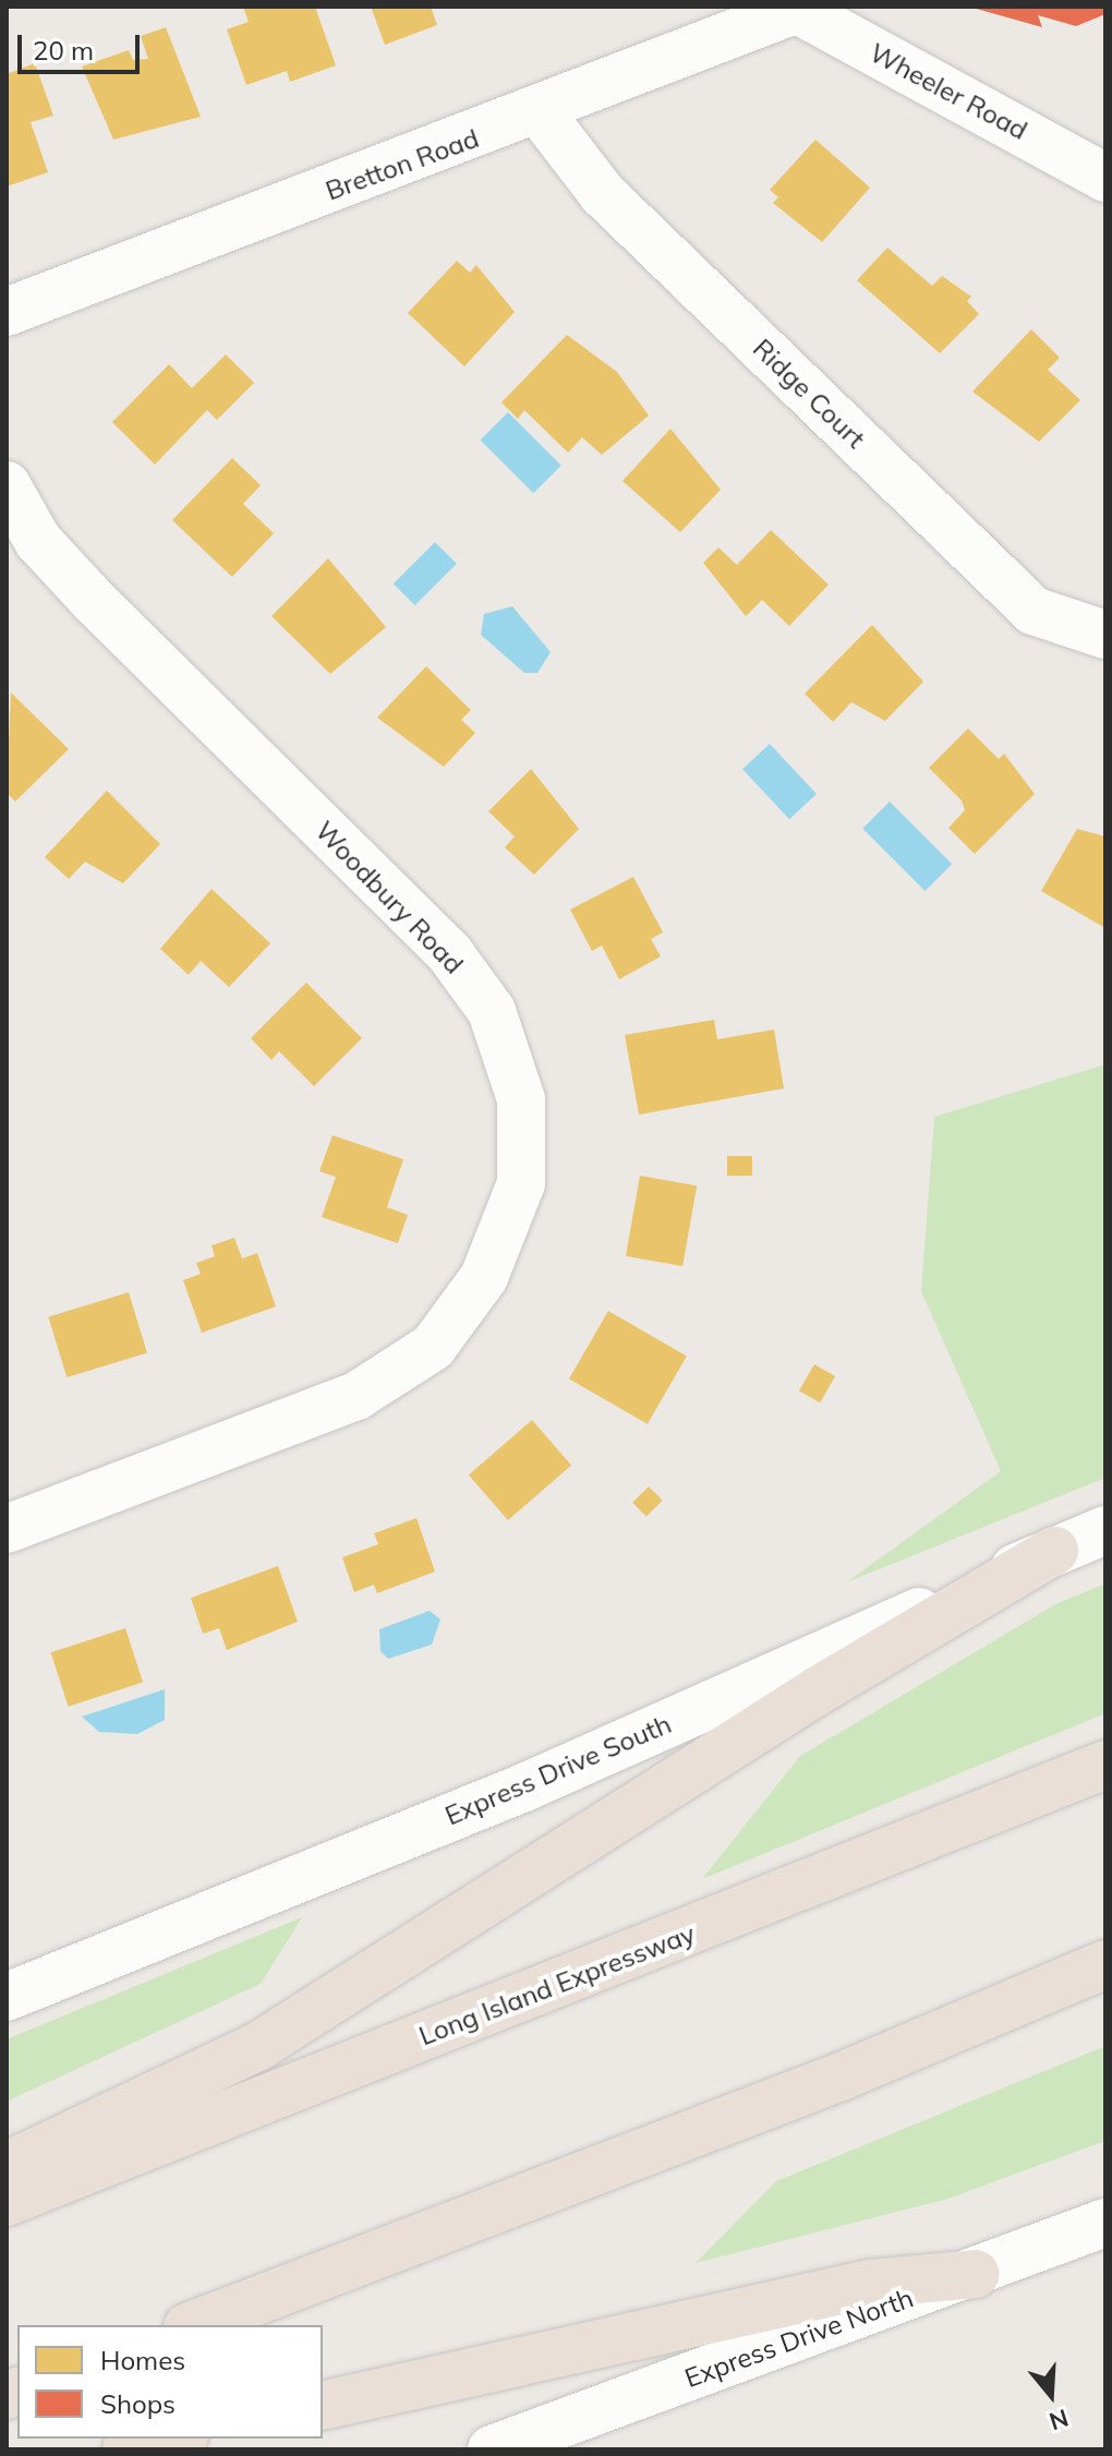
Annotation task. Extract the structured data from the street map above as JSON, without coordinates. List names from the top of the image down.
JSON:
{
  "streets": {
    "highway": ["Long Island Expressway"],
    "street": [
      "Wheeler Road",
      "Bretton Road",
      "Ridge Court",
      "Woodbury Road",
      "Express Drive South",
      "Express Drive North"
    ]
  },
  "crossings": [
    ["Wheeler Road", "Bretton Road"],
    ["Bretton Road", "Ridge Court"]
  ],
  "legend": ["Homes", "Shops"],
  "scale_bar": "20 m",
  "north": "bottom"
}
